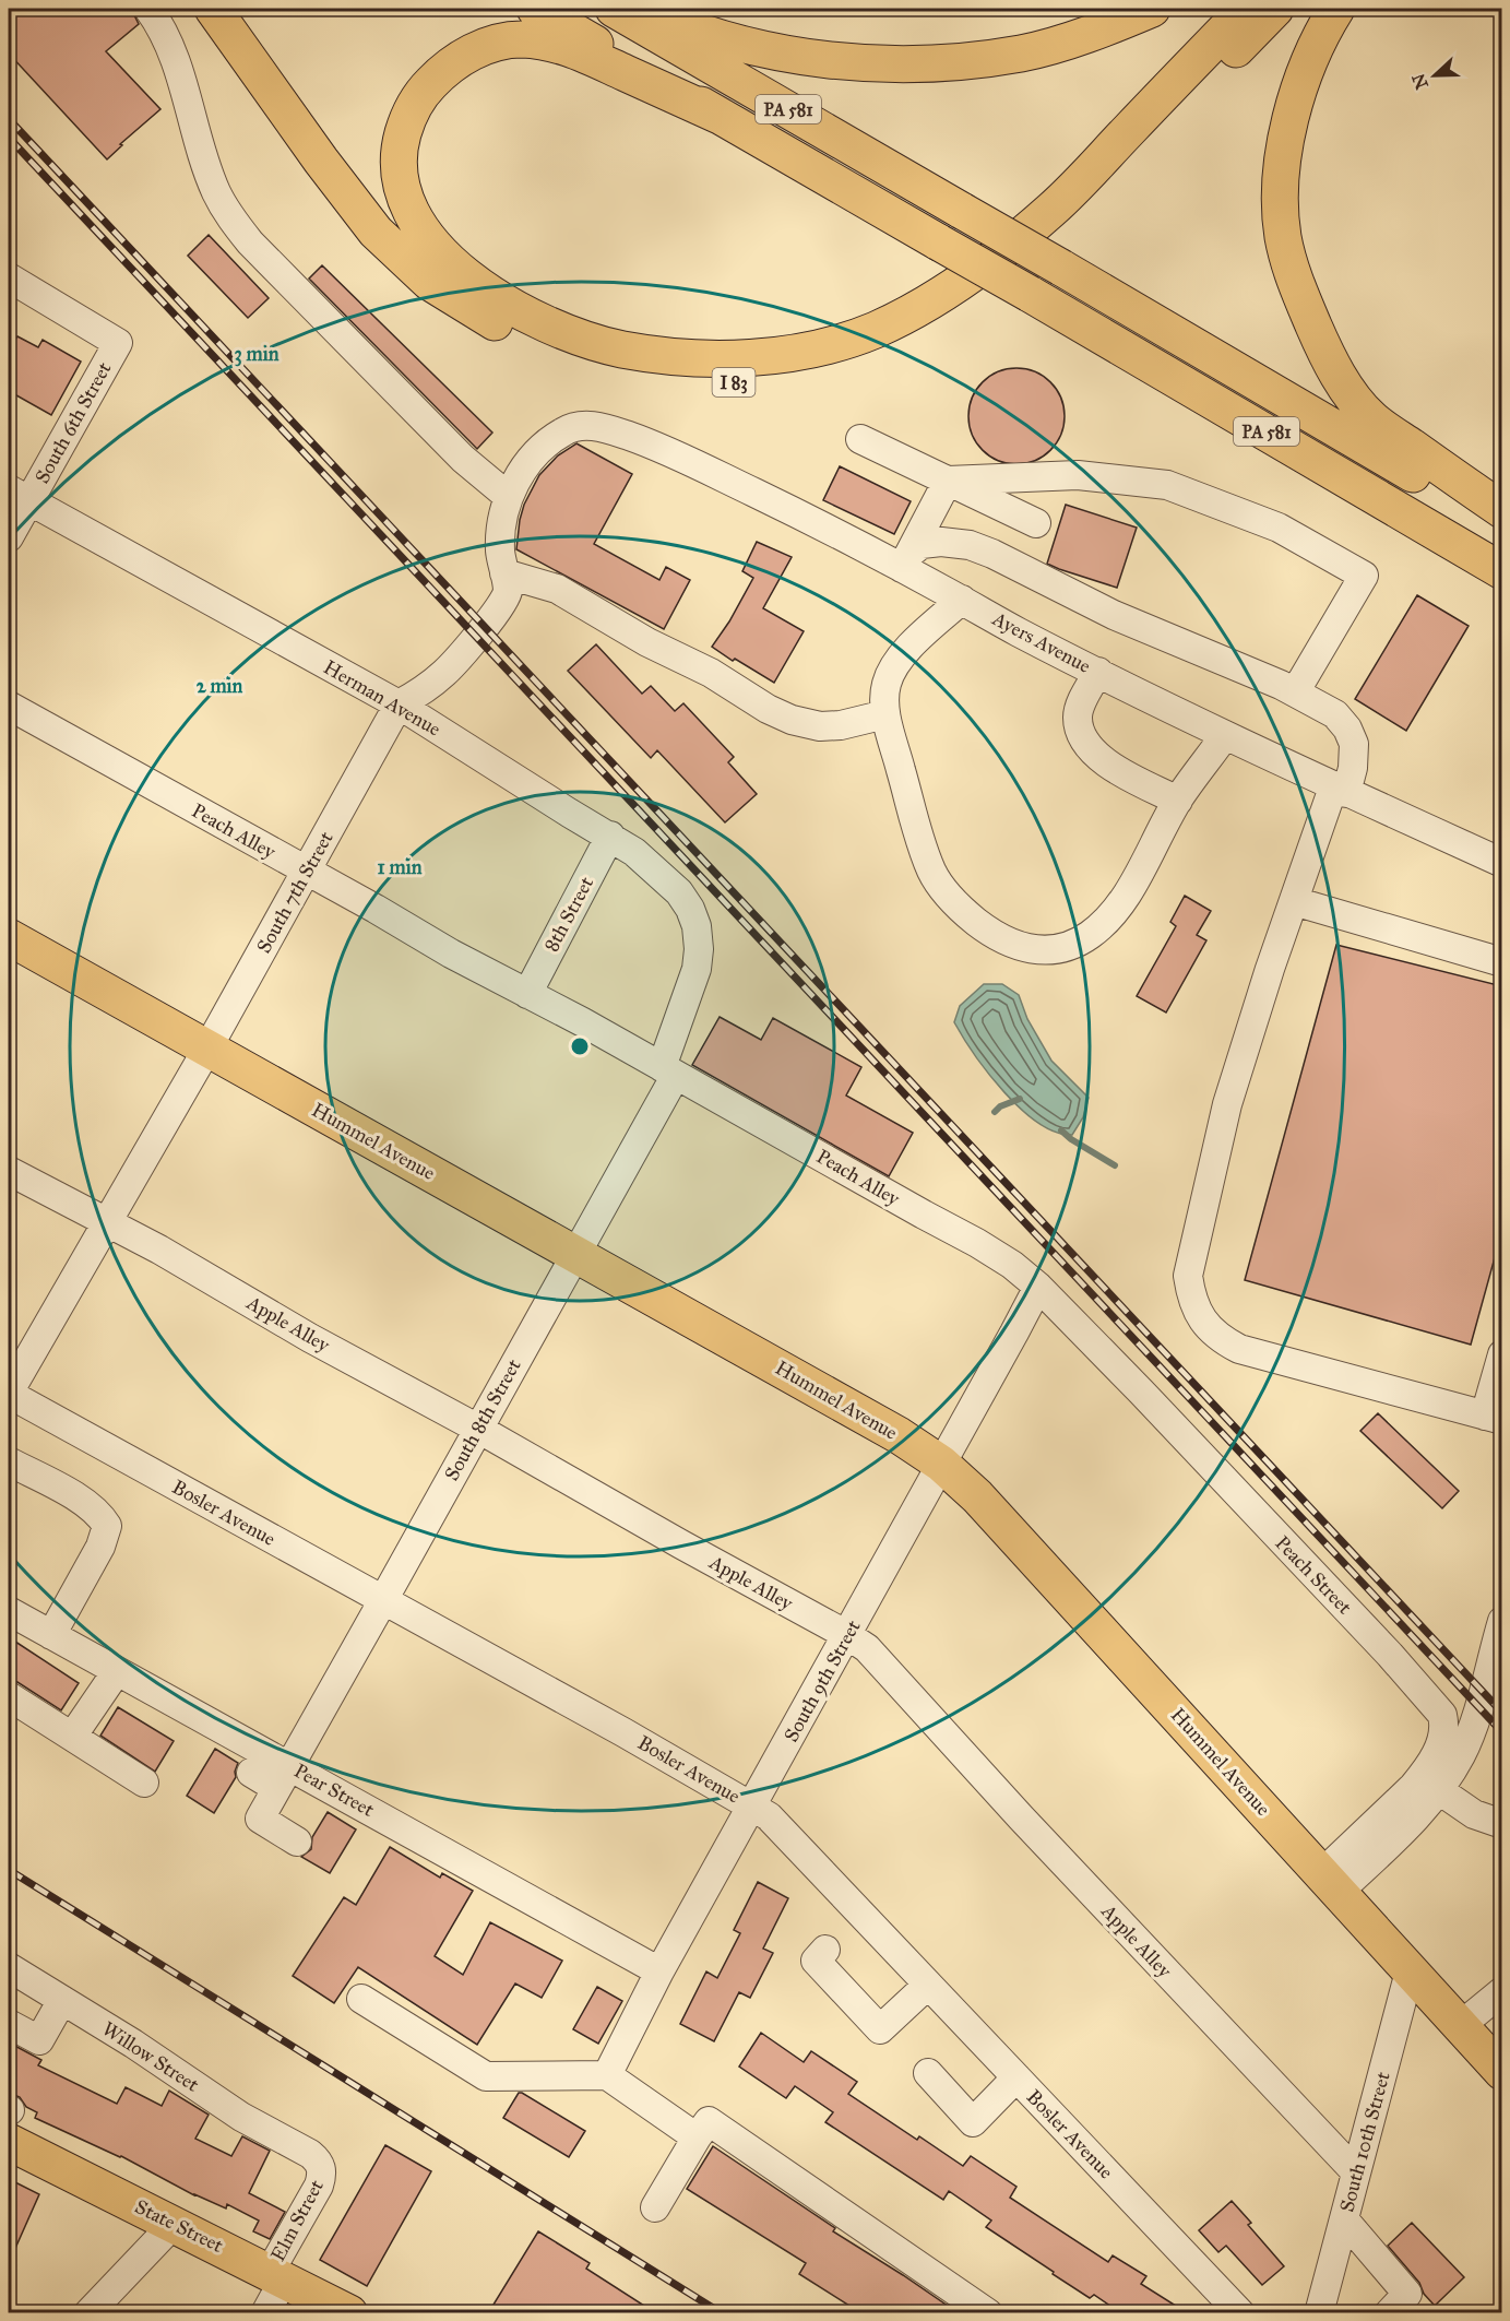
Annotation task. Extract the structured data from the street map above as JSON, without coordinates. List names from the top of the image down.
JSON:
{
  "streets": {
    "main road": [
      "PA 581",
      "I 83",
      "Hummel Avenue",
      "State Street"
    ],
    "street": [
      "South 6th Street",
      "Ayers Avenue",
      "Herman Avenue",
      "Peach Alley",
      "South 7th Street",
      "8th Street",
      "Apple Alley",
      "South 8th Street",
      "Bosler Avenue",
      "Peach Street",
      "South 9th Street",
      "Pear Street",
      "Willow Street",
      "South 10th Street",
      "Elm Street"
    ]
  },
  "crossings": [
    ["South 6th Street", "Herman Avenue"],
    ["Herman Avenue", "Peach Alley"],
    ["Herman Avenue", "South 7th Street"],
    ["Herman Avenue", "8th Street"],
    ["Herman Avenue", "South 8th Street"],
    ["Peach Alley", "South 7th Street"],
    ["Peach Alley", "8th Street"],
    ["Peach Alley", "South 8th Street"],
    ["Peach Alley", "Peach Street"],
    ["Peach Alley", "South 9th Street"],
    ["South 7th Street", "Hummel Avenue"],
    ["South 7th Street", "Apple Alley"],
    ["South 7th Street", "Bosler Avenue"],
    ["Hummel Avenue", "South 8th Street"],
    ["Hummel Avenue", "Peach Street"],
    ["Hummel Avenue", "South 9th Street"],
    ["Hummel Avenue", "South 10th Street"],
    ["Apple Alley", "South 8th Street"],
    ["Apple Alley", "South 9th Street"],
    ["Apple Alley", "South 10th Street"],
    ["South 8th Street", "Bosler Avenue"],
    ["South 8th Street", "Pear Street"],
    ["Bosler Avenue", "South 9th Street"],
    ["Peach Street", "South 9th Street"],
    ["South 9th Street", "Pear Street"],
    ["Willow Street", "Elm Street"],
    ["Elm Street", "State Street"]
  ],
  "north": "left",
  "rings": ["3 min", "2 min", "1 min"]
}
